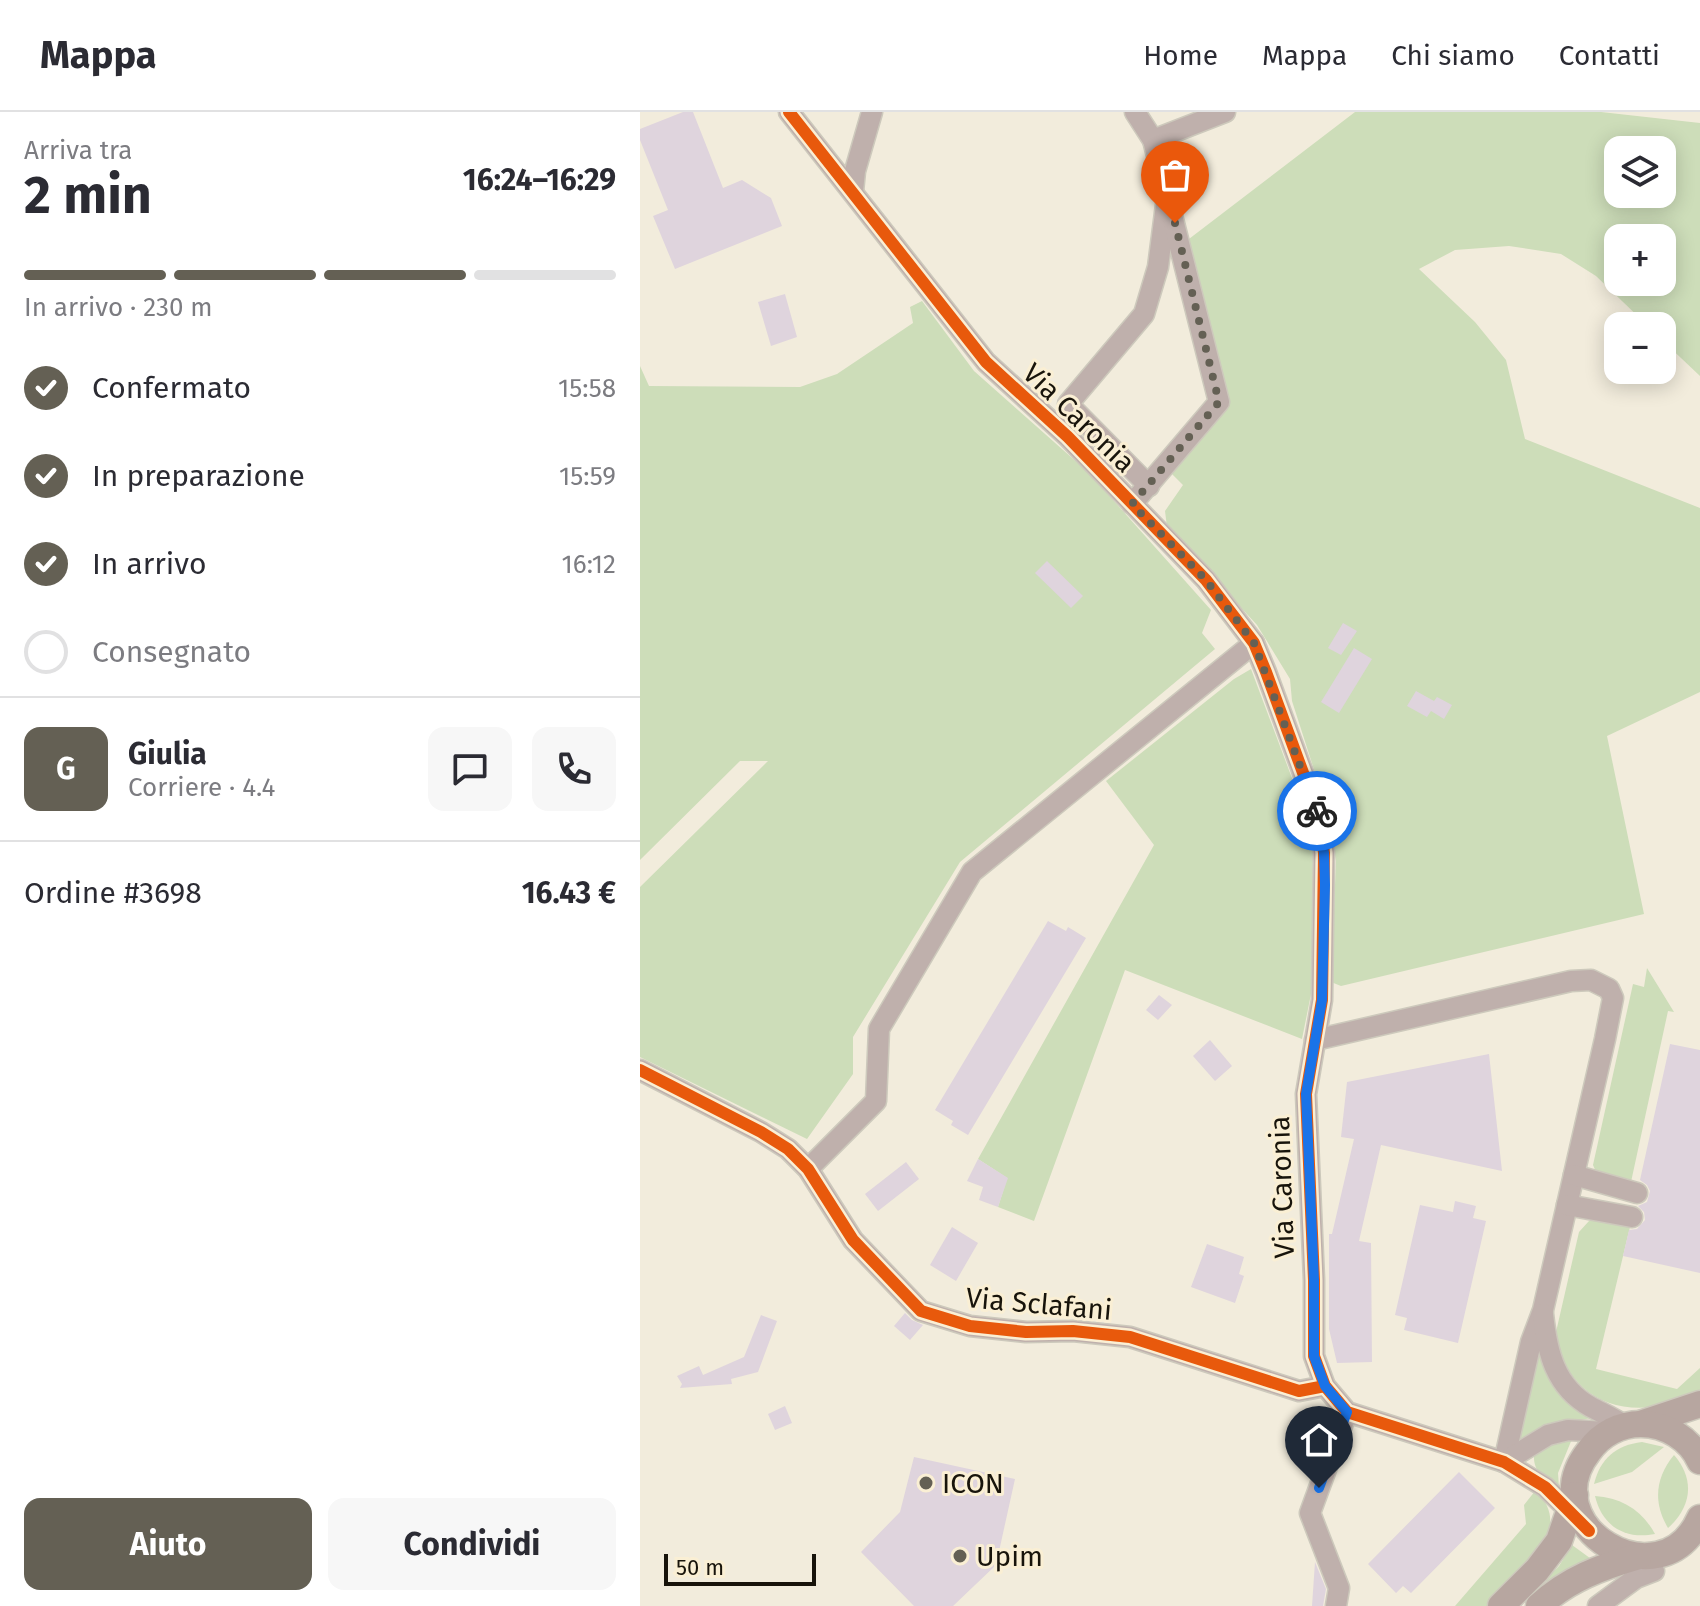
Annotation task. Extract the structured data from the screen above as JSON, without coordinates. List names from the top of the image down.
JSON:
{
  "streets": {
    "street": ["Via Caronia", "Via Sclafani"]
  },
  "crossings": [
    ["Via Caronia", "Via Sclafani"]
  ],
  "places": ["ICON", "Upim"],
  "scale_bar": "50 m",
  "page": {
    "header": "Mappa",
    "nav": [
      "Home",
      "Mappa",
      "Chi siamo",
      "Contatti"
    ],
    "heading": ["2 min", "Arriva tra", "16:24–16:29"],
    "panel": [
      "Giulia",
      "Corriere · 4.4",
      "Ordine #3698",
      "16.43 €"
    ],
    "map_buttons": ["+", "−"],
    "bar": "In arrivo · 230 m",
    "list": [
      ["Confermato", "15:58"],
      ["In preparazione", "15:59"],
      ["In arrivo", "16:12"],
      "Consegnato"
    ],
    "round": "G",
    "buttons": ["Aiuto", "Condividi"],
    "scale": "50 m"
  }
}
